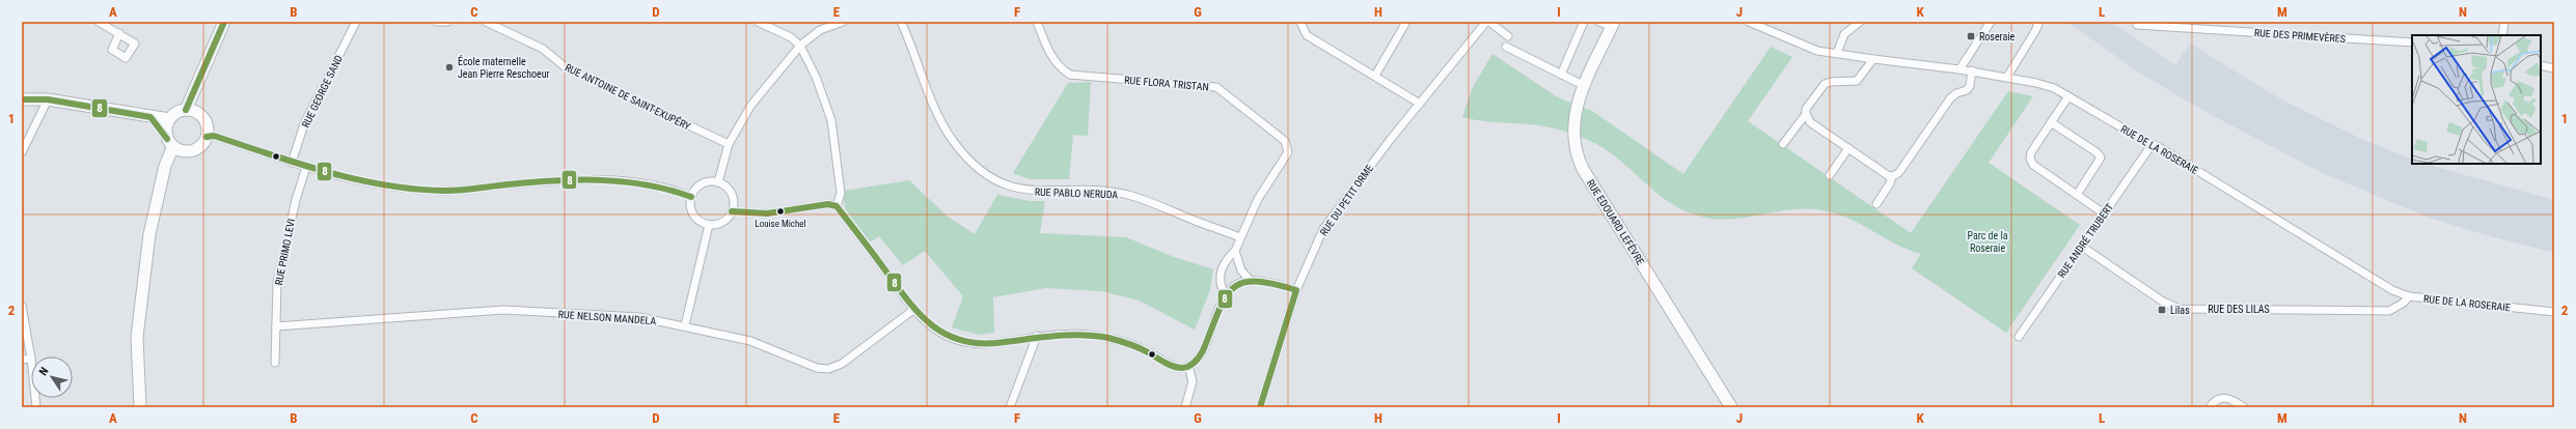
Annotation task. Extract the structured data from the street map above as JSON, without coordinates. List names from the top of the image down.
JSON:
{
  "streets": {
    "street": [
      "RUE DES PRIMEVÈRES",
      "RUE FLORA TRISTAN",
      "RUE GEORGE SAND",
      "RUE ANTOINE DE SAINT-EXUPÉRY",
      "RUE DE LA ROSERAIE",
      "RUE PABLO NERUDA",
      "RUE DU PETIT ORME",
      "RUE EDOUARD LEFÈVRE",
      "RUE ANDRÉ TRUBERT",
      "RUE PRIMO LEVI",
      "RUE DES LILAS",
      "RUE NELSON MANDELA"
    ]
  },
  "crossings": [
    ["RUE FLORA TRISTAN", "RUE PABLO NERUDA"],
    ["RUE DE LA ROSERAIE", "RUE ANDRÉ TRUBERT"],
    ["RUE DE LA ROSERAIE", "RUE DES LILAS"],
    ["RUE ANDRÉ TRUBERT", "RUE DES LILAS"],
    ["RUE PRIMO LEVI", "RUE NELSON MANDELA"]
  ],
  "parks": ["Parc de la Roseraie"],
  "places": {
    "transit": ["Roseraie", "Lilas"],
    "other": ["École maternelle Jean Pierre Reschoeur", "Louise Michel"]
  },
  "lines": ["transit line 8"],
  "north": "top left",
  "grid": {
    "columns": [
      "A",
      "B",
      "C",
      "D",
      "E",
      "F",
      "G",
      "H",
      "I",
      "J",
      "K",
      "L",
      "M",
      "N"
    ],
    "rows": ["1", "2"]
  }
}
